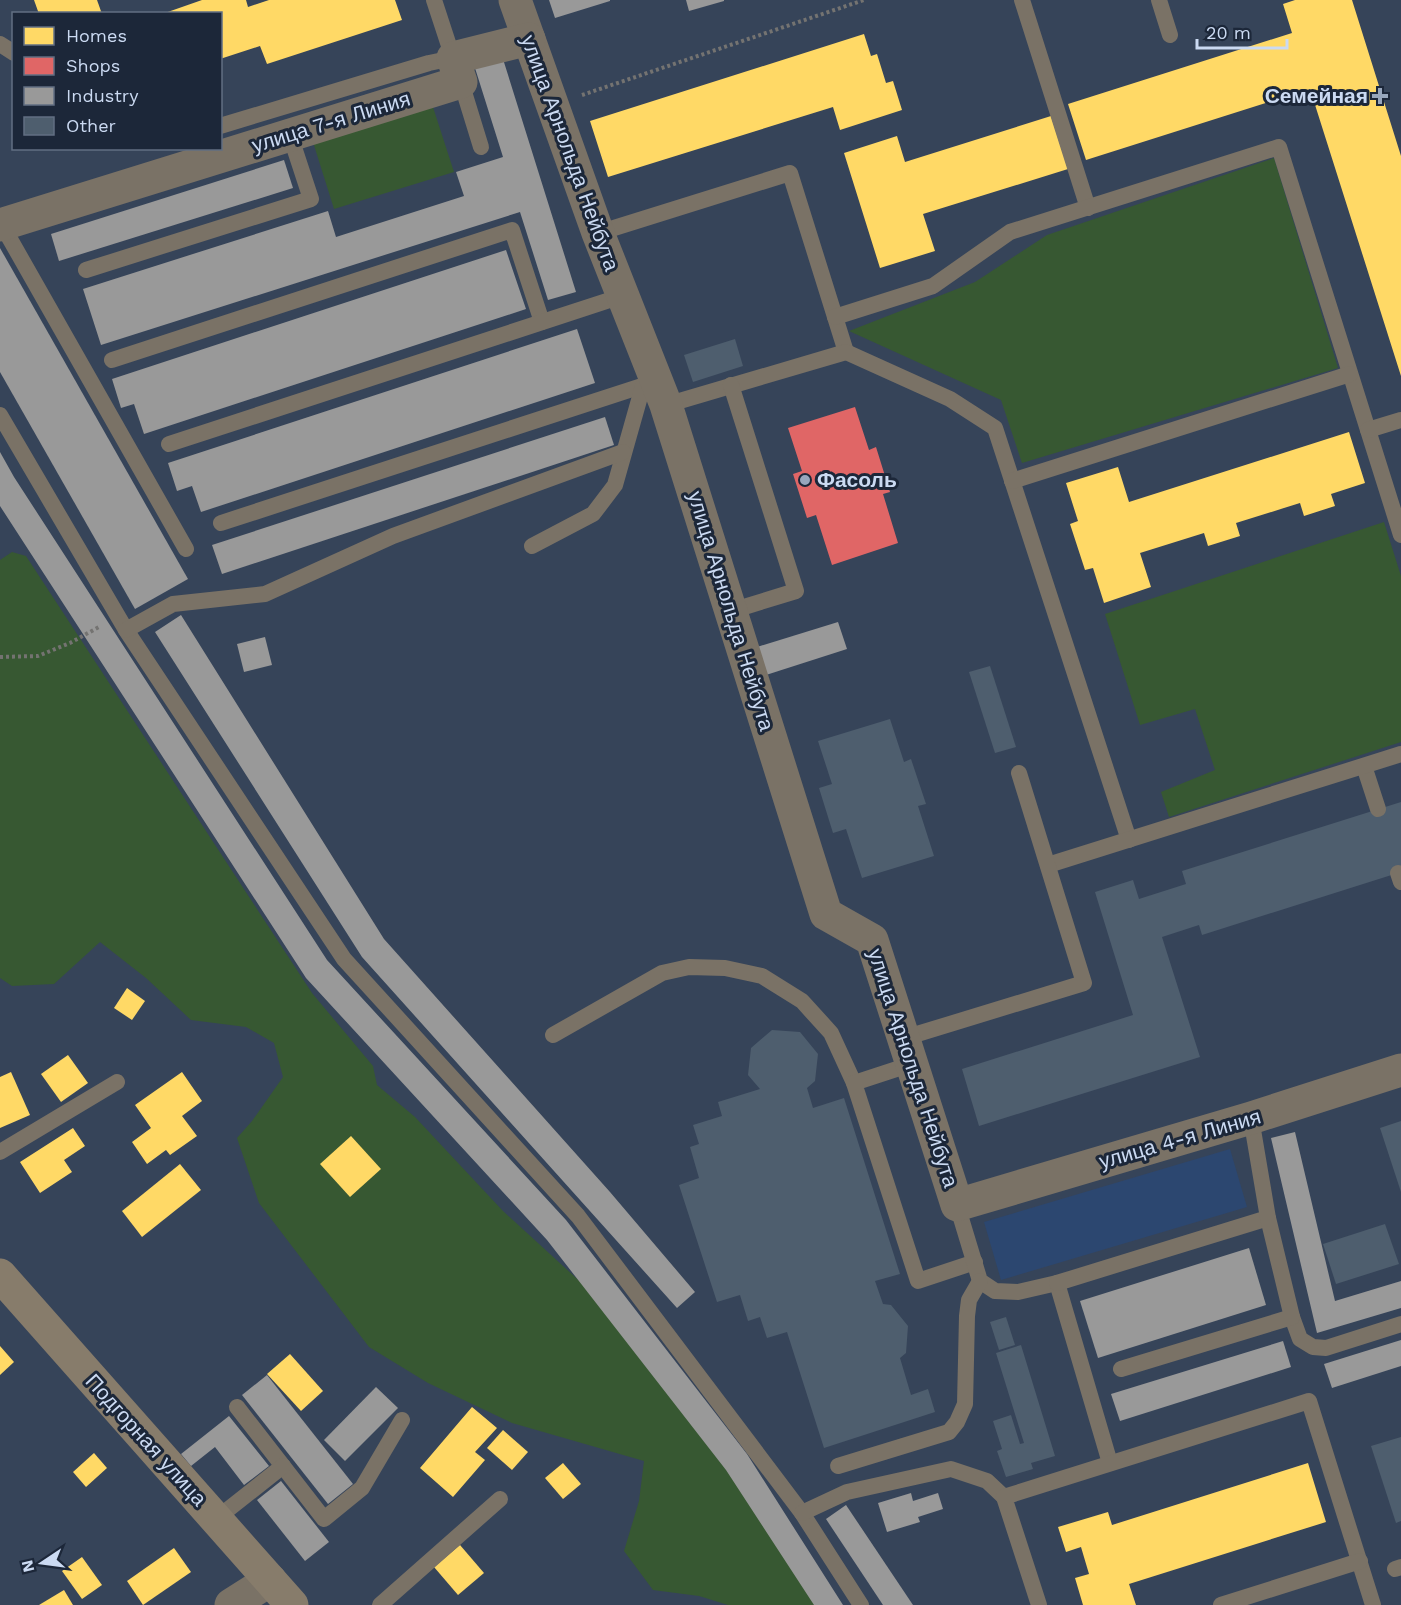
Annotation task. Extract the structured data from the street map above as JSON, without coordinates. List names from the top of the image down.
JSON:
{
  "streets": {
    "street": [
      "улица 7-я Линия",
      "улица Арнольда Нейбута",
      "улица 4-я Линия",
      "Подгорная улица"
    ]
  },
  "crossings": [
    ["улица 7-я Линия", "улица Арнольда Нейбута"],
    ["улица Арнольда Нейбута", "улица 4-я Линия"]
  ],
  "places": {
    "health": ["Семейная"],
    "other": ["Фасоль"]
  },
  "legend": [
    "Homes",
    "Shops",
    "Industry",
    "Other"
  ],
  "scale_bar": "20 m",
  "north": "left"
}
